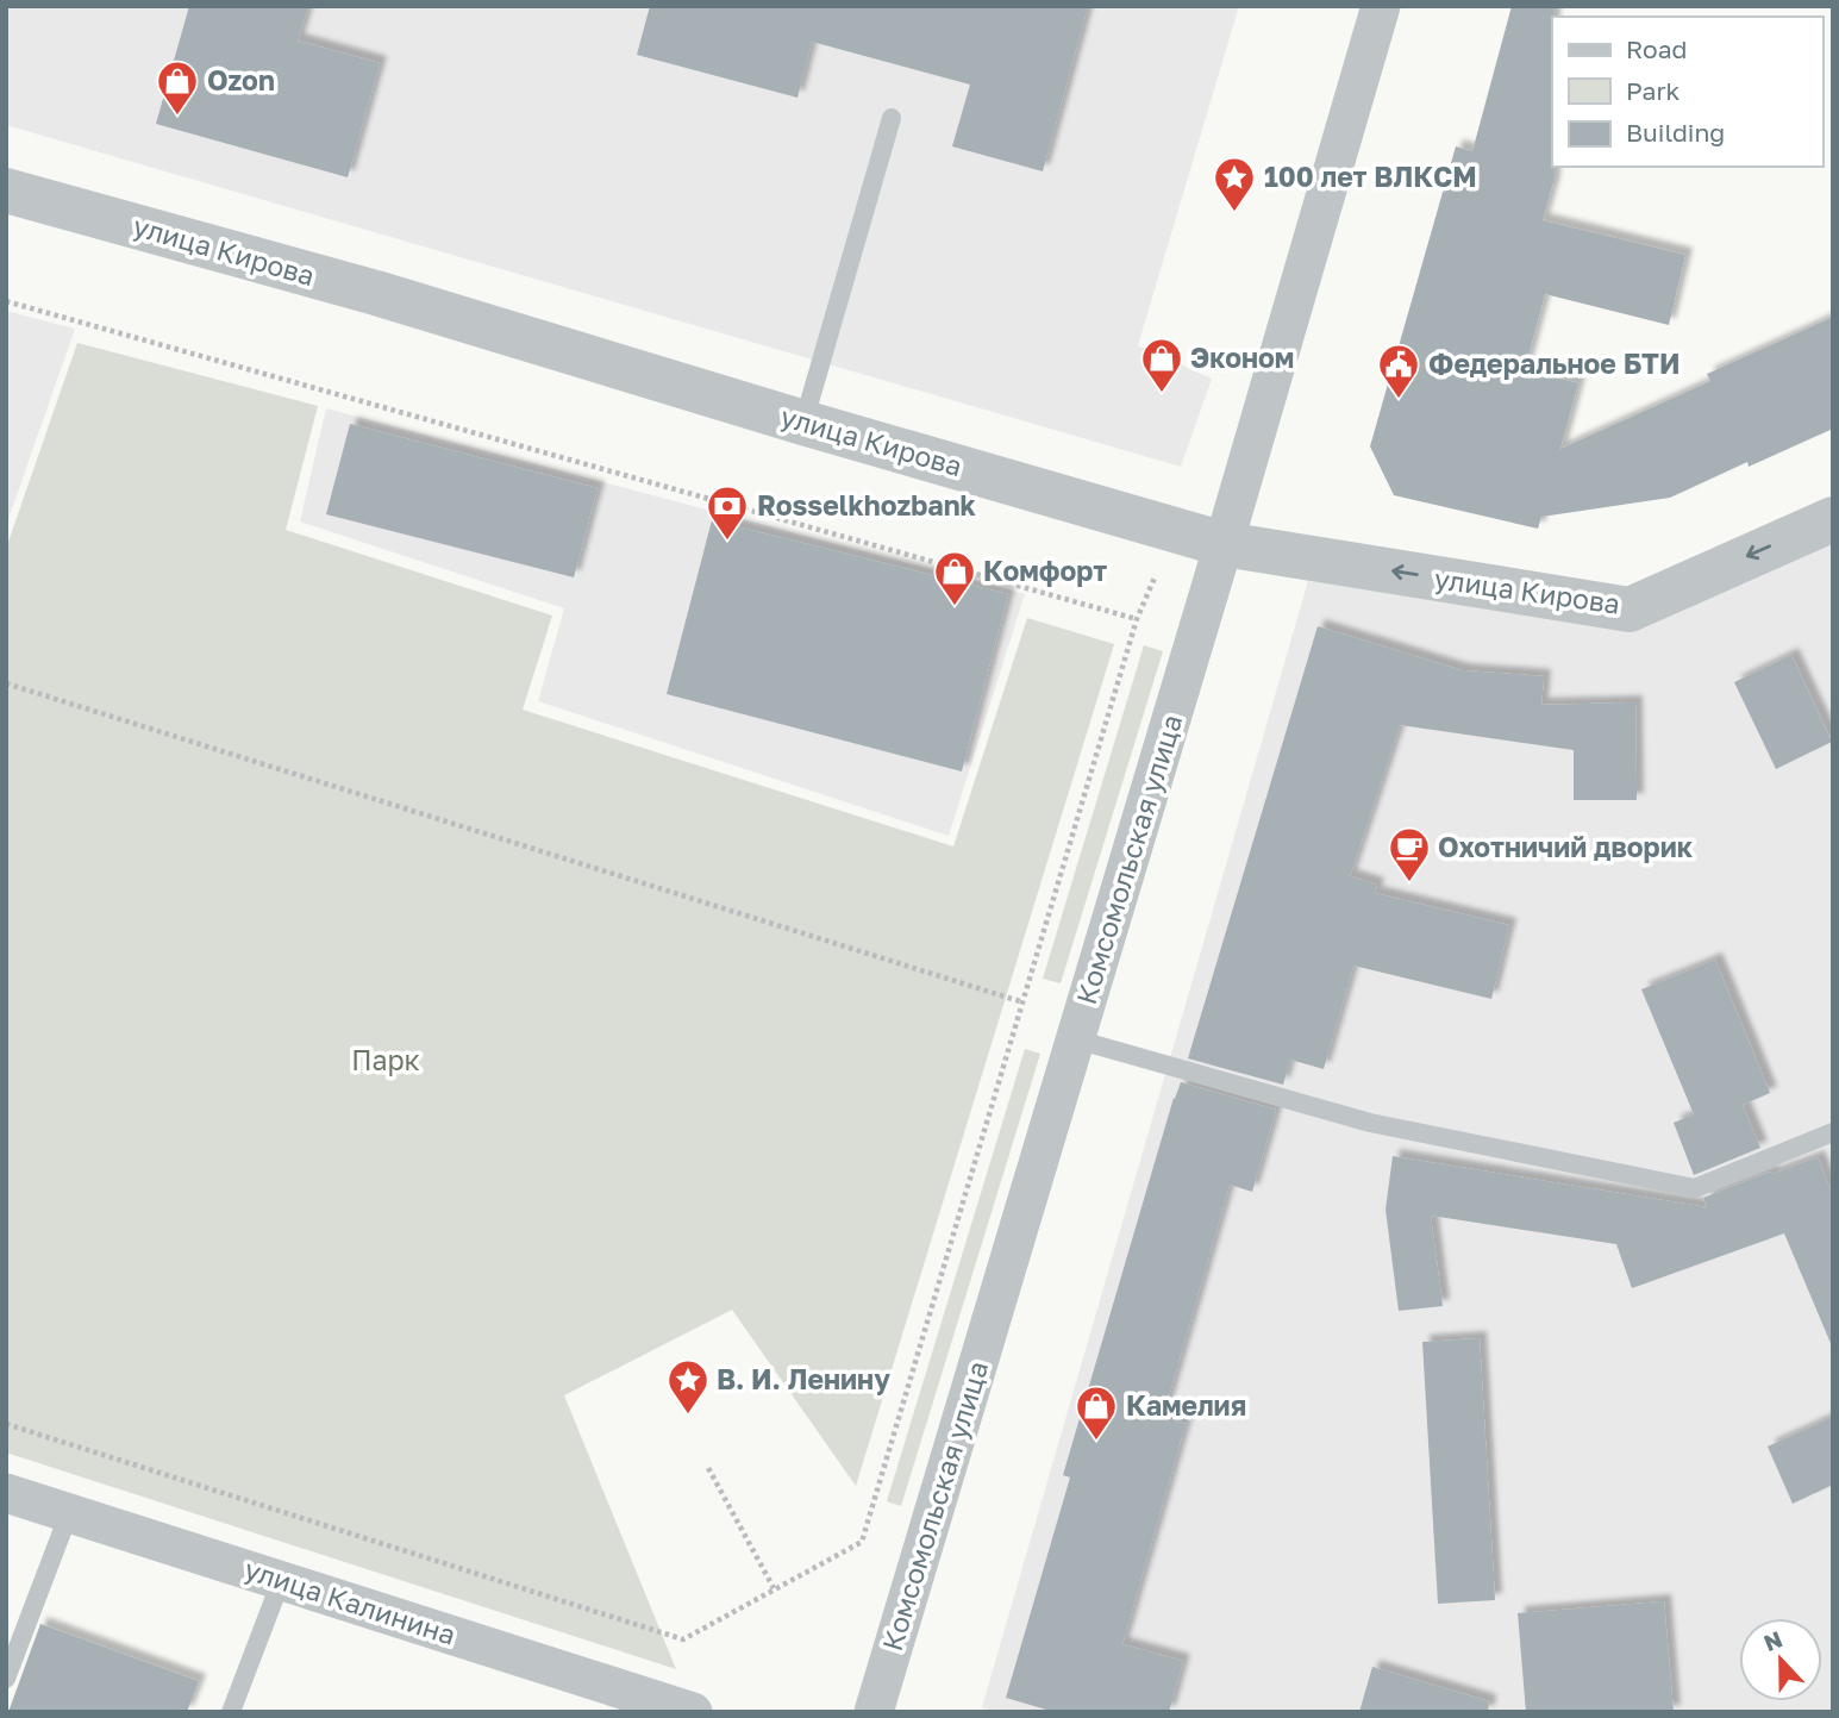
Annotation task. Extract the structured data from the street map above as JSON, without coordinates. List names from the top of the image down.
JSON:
{
  "streets": {
    "street": ["улица Кирова", "Комсомольская улица", "улица Калинина"]
  },
  "crossings": [
    ["улица Кирова", "Комсомольская улица"]
  ],
  "parks": ["Парк"],
  "places": {
    "shop": [
      "Ozon",
      "Эконом",
      "Комфорт",
      "Камелия"
    ],
    "place": ["100 лет ВЛКСМ", "В. И. Ленину"],
    "public building": ["Федеральное БТИ"],
    "bank": ["Rosselkhozbank"],
    "cafe": ["Охотничий дворик"]
  },
  "legend": ["Road", "Park", "Building"],
  "north": "top"
}
